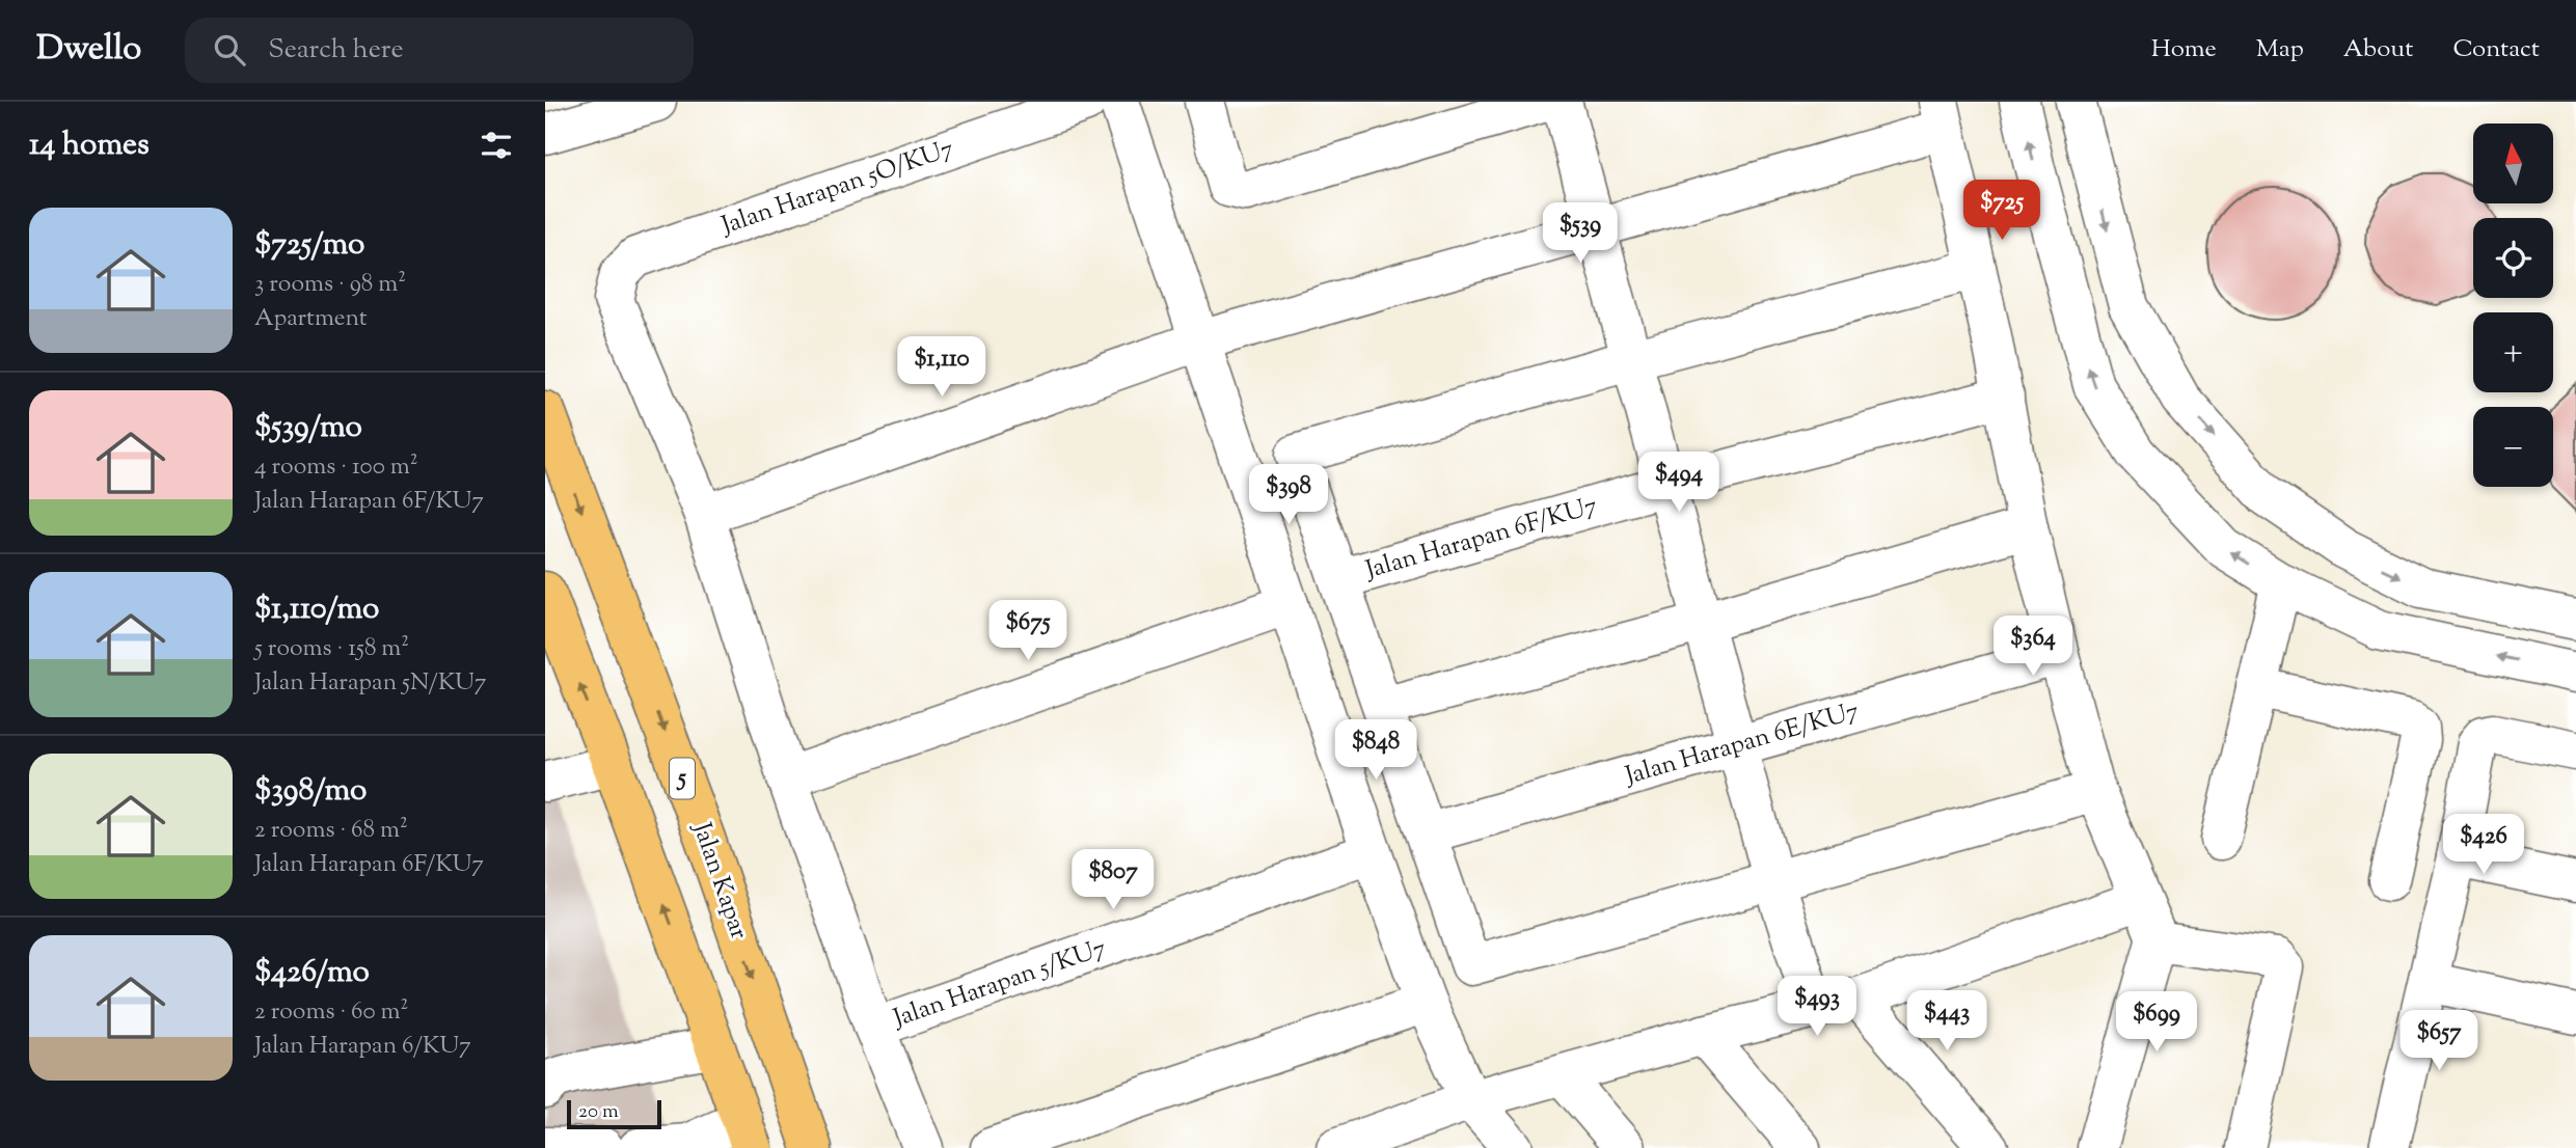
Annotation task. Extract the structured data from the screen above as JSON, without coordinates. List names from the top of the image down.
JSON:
{
  "streets": {
    "highway": ["5", "Jalan Kapar"],
    "street": [
      "Jalan Harapan 5O/KU7",
      "Jalan Harapan 6F/KU7",
      "Jalan Harapan 6E/KU7",
      "Jalan Harapan 5/KU7"
    ]
  },
  "scale_bar": "20 m",
  "north": "top",
  "page": {
    "header": "Dwello",
    "search": "Search here",
    "nav": [
      "Home",
      "Map",
      "About",
      "Contact"
    ],
    "heading": "14 homes",
    "map_buttons": ["+", "−"],
    "price": [
      "$725",
      "$539",
      "$1,110",
      "$494",
      "$398",
      "$675",
      "$364",
      "$848",
      "$426",
      "$807",
      "$493",
      "$443",
      "$699",
      "$657"
    ],
    "list": [
      {
        "name": "$725/mo",
        "note": "3 rooms · 98 m² · Apartment"
      },
      {
        "name": "$539/mo",
        "note": "4 rooms · 100 m² · Jalan Harapan 6F/KU7"
      },
      {
        "name": "$1,110/mo",
        "note": "5 rooms · 158 m² · Jalan Harapan 5N/KU7"
      },
      {
        "name": "$398/mo",
        "note": "2 rooms · 68 m² · Jalan Harapan 6F/KU7"
      },
      {
        "name": "$426/mo",
        "note": "2 rooms · 60 m² · Jalan Harapan 6/KU7"
      }
    ],
    "scale": "20 m"
  }
}
